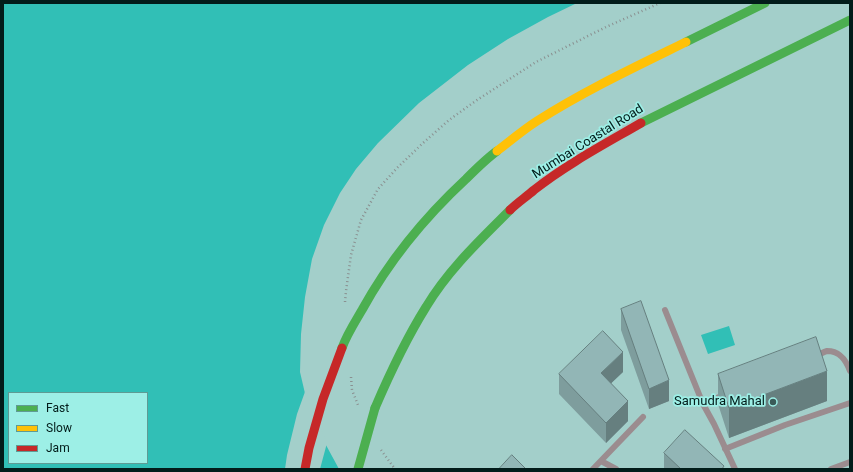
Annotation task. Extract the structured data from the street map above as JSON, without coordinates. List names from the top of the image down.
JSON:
{
  "streets": {
    "highway": ["Mumbai Coastal Road"]
  },
  "places": ["Samudra Mahal"],
  "legend": ["Fast", "Slow", "Jam"]
}
